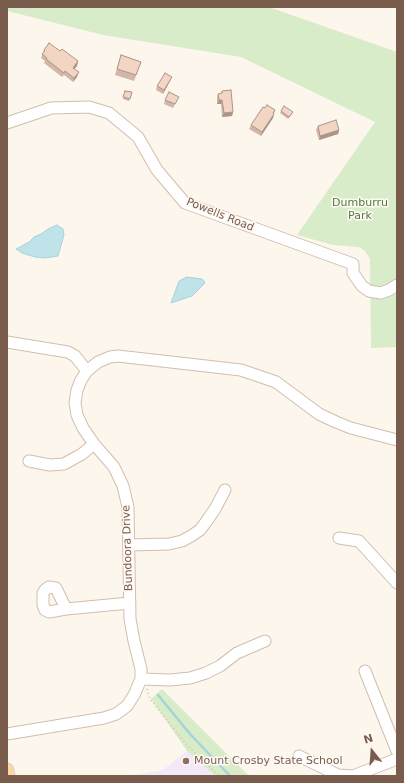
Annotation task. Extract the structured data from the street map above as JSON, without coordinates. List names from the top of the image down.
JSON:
{
  "streets": {
    "street": ["Powells Road", "Bundoora Drive"]
  },
  "parks": ["Dumburru Park"],
  "places": ["Mount Crosby State School"],
  "north": "top"
}
